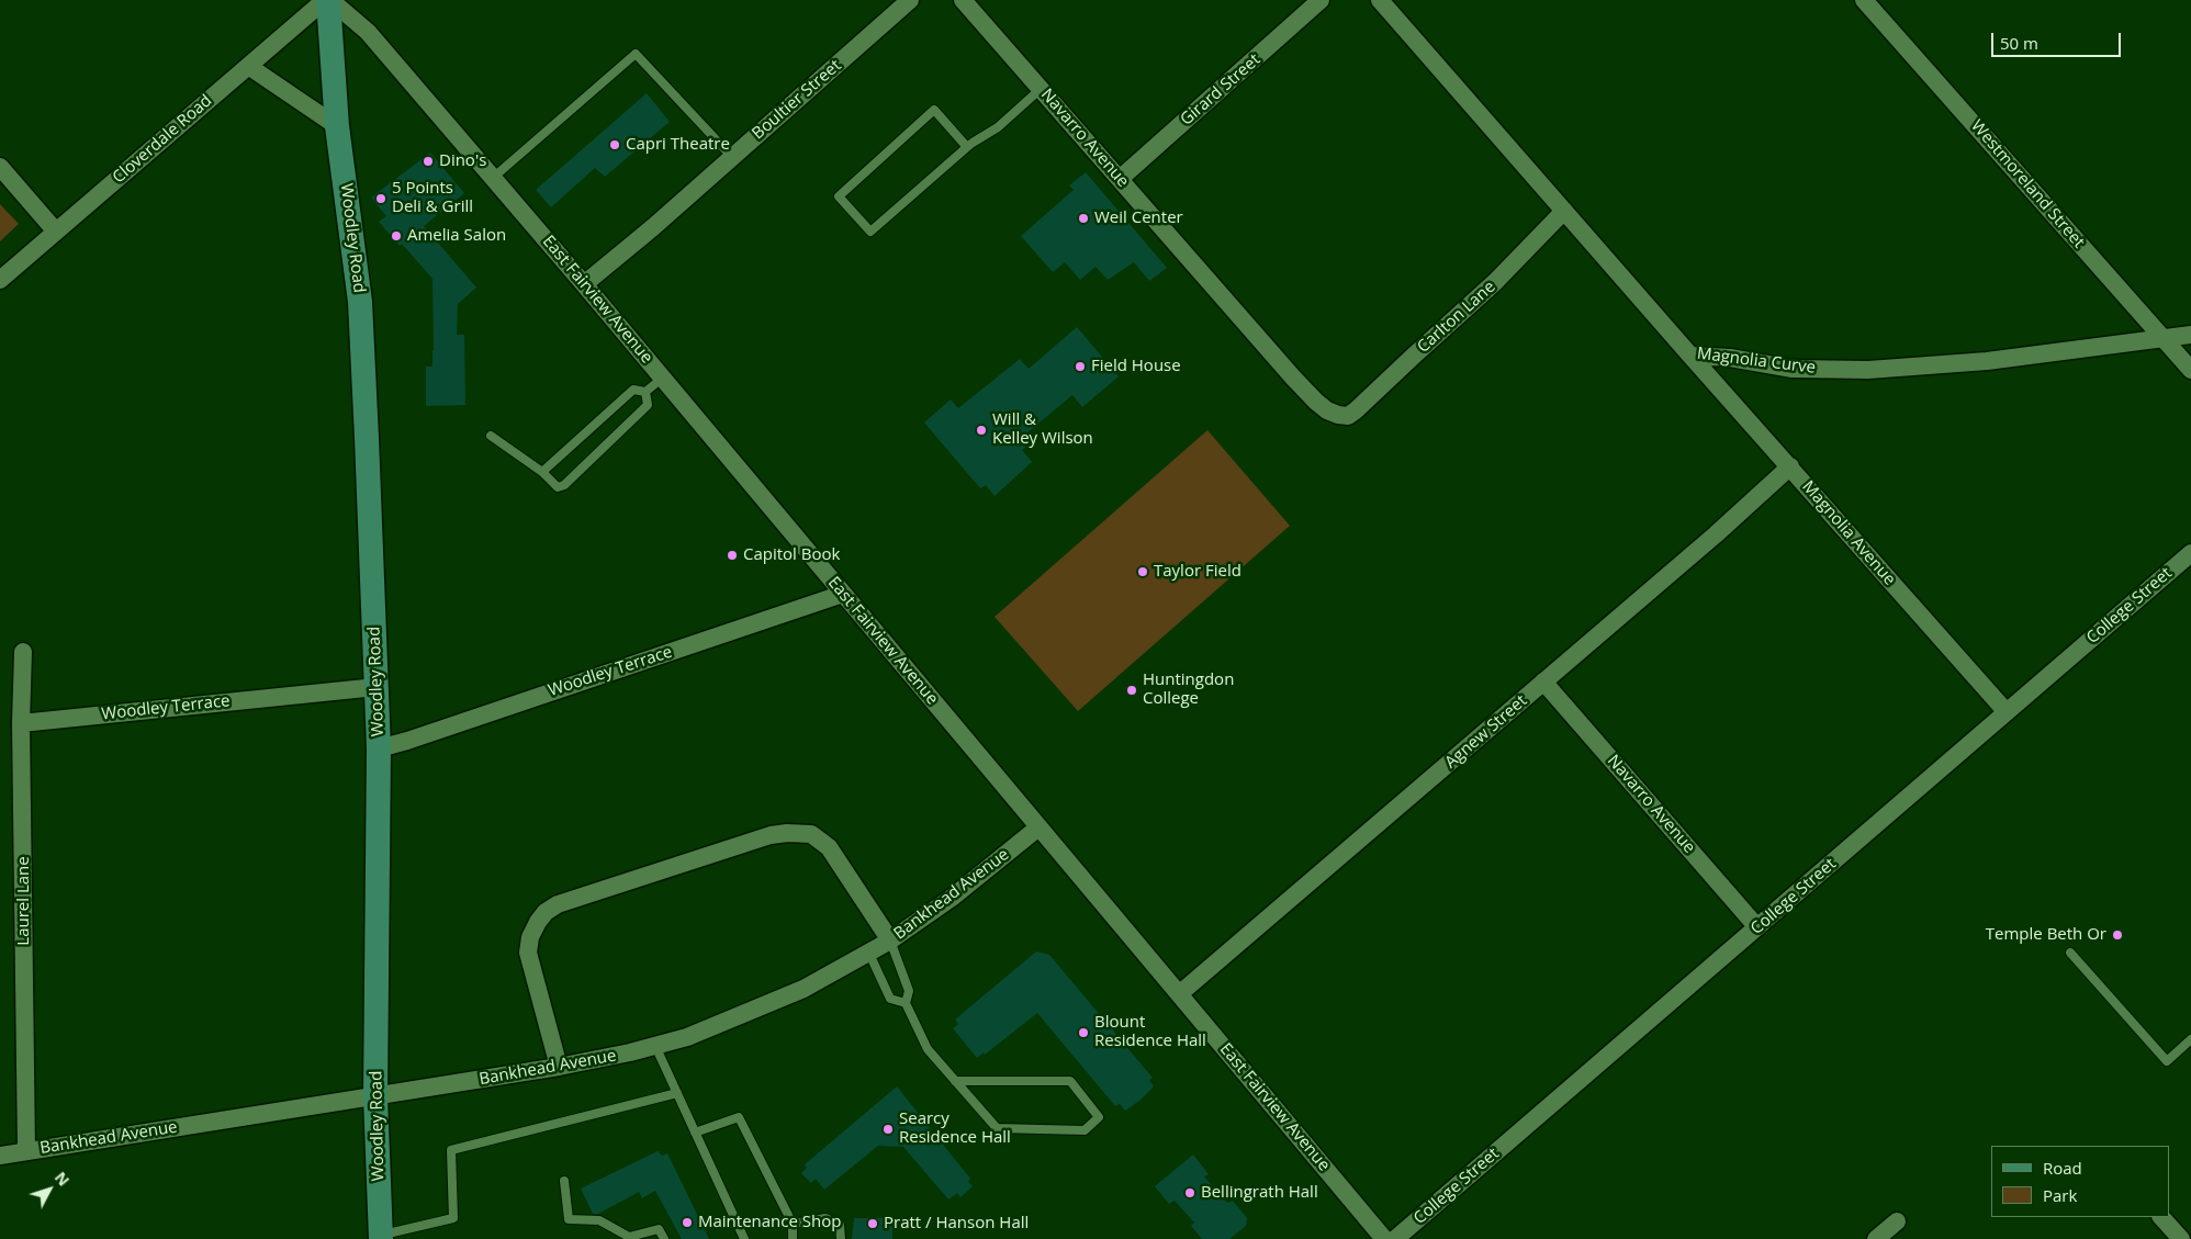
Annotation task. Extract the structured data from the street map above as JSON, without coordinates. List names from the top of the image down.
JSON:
{
  "streets": {
    "main road": ["Woodley Road"],
    "street": [
      "Girard Street",
      "Boultier Street",
      "Navarro Avenue",
      "Cloverdale Road",
      "Westmoreland Street",
      "East Fairview Avenue",
      "Carlton Lane",
      "Magnolia Curve",
      "Magnolia Avenue",
      "College Street",
      "Woodley Terrace",
      "Agnew Street",
      "Bankhead Avenue",
      "Laurel Lane"
    ]
  },
  "crossings": [
    ["Girard Street", "Navarro Avenue"],
    ["Boultier Street", "East Fairview Avenue"],
    ["Navarro Avenue", "Carlton Lane"],
    ["Navarro Avenue", "College Street"],
    ["Navarro Avenue", "Agnew Street"],
    ["Cloverdale Road", "Woodley Road"],
    ["Cloverdale Road", "East Fairview Avenue"],
    ["Westmoreland Street", "Magnolia Curve"],
    ["Woodley Road", "East Fairview Avenue"],
    ["Woodley Road", "Woodley Terrace"],
    ["Woodley Road", "Bankhead Avenue"],
    ["East Fairview Avenue", "Woodley Terrace"],
    ["East Fairview Avenue", "Agnew Street"],
    ["East Fairview Avenue", "Bankhead Avenue"],
    ["Carlton Lane", "Magnolia Curve"],
    ["Magnolia Curve", "Magnolia Avenue"],
    ["Magnolia Avenue", "College Street"],
    ["Magnolia Avenue", "Agnew Street"],
    ["Woodley Terrace", "Laurel Lane"],
    ["Bankhead Avenue", "Laurel Lane"]
  ],
  "places": [
    "Capri Theatre",
    "Dino's",
    "5 Points Deli & Grill",
    "Weil Center",
    "Amelia Salon",
    "Field House",
    "Will & Kelley Wilson",
    "Capitol Book",
    "Taylor Field",
    "Huntingdon College",
    "Temple Beth Or",
    "Blount Residence Hall",
    "Searcy Residence Hall",
    "Bellingrath Hall",
    "Maintenance Shop",
    "Pratt / Hanson Hall"
  ],
  "legend": ["Road", "Park"],
  "scale_bar": "50 m",
  "north": "top right"
}
